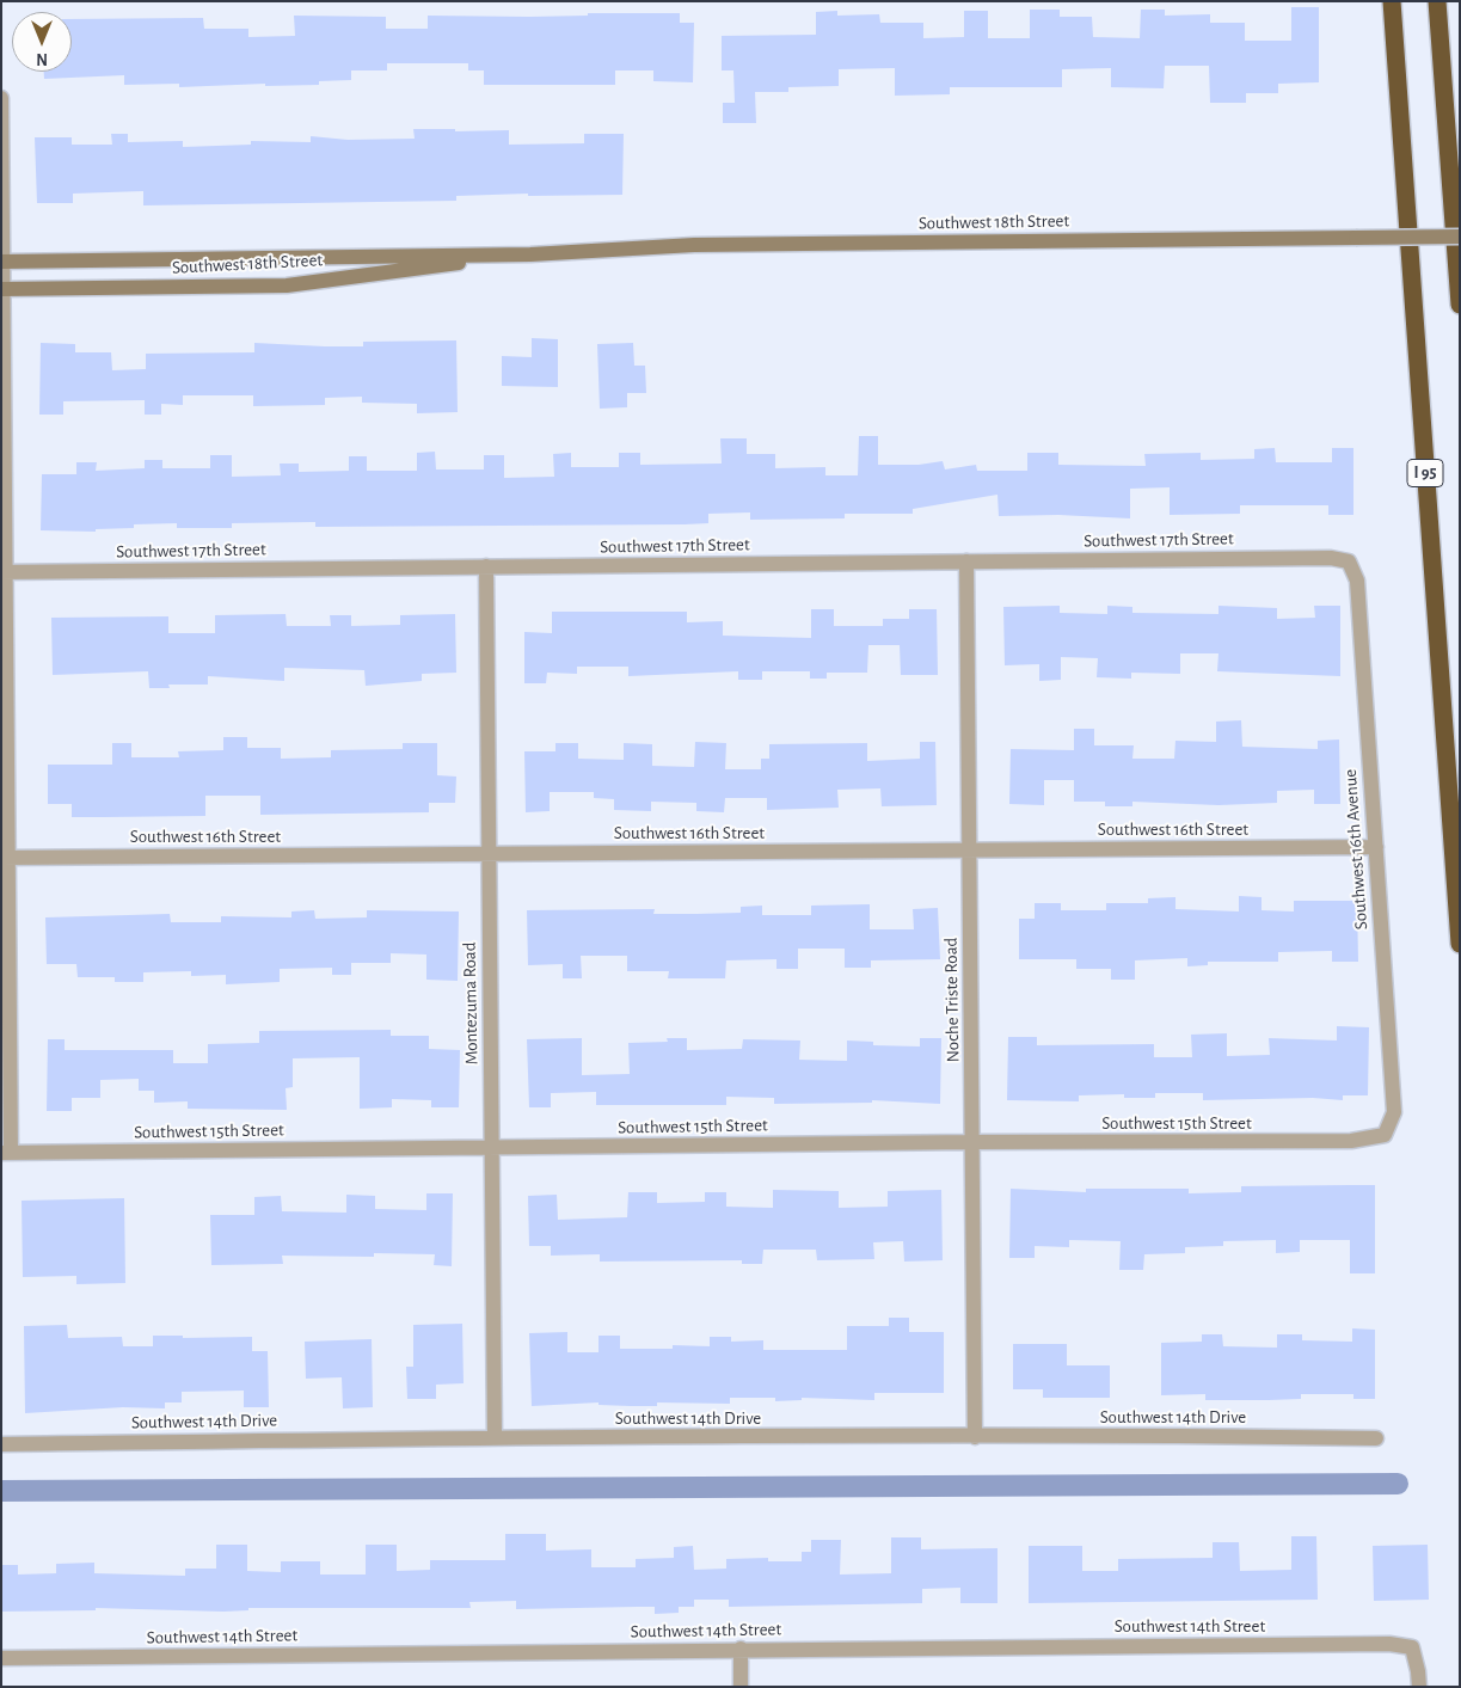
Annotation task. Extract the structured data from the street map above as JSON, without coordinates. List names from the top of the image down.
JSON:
{
  "streets": {
    "highway": ["I 95"],
    "main road": ["Southwest 18th Street"],
    "street": [
      "Southwest 17th Street",
      "Southwest 16th Street",
      "Southwest 16th Avenue",
      "Noche Triste Road",
      "Montezuma Road",
      "Southwest 15th Street",
      "Southwest 14th Drive",
      "Southwest 14th Street"
    ]
  },
  "crossings": [
    ["Southwest 17th Street", "Southwest 16th Avenue"],
    ["Southwest 17th Street", "Noche Triste Road"],
    ["Southwest 17th Street", "Montezuma Road"],
    ["Southwest 16th Street", "Southwest 16th Avenue"],
    ["Southwest 16th Street", "Noche Triste Road"],
    ["Southwest 16th Street", "Montezuma Road"],
    ["Southwest 16th Avenue", "Southwest 15th Street"],
    ["Noche Triste Road", "Southwest 15th Street"],
    ["Noche Triste Road", "Southwest 14th Drive"],
    ["Montezuma Road", "Southwest 15th Street"],
    ["Montezuma Road", "Southwest 14th Drive"]
  ],
  "north": "bottom"
}
